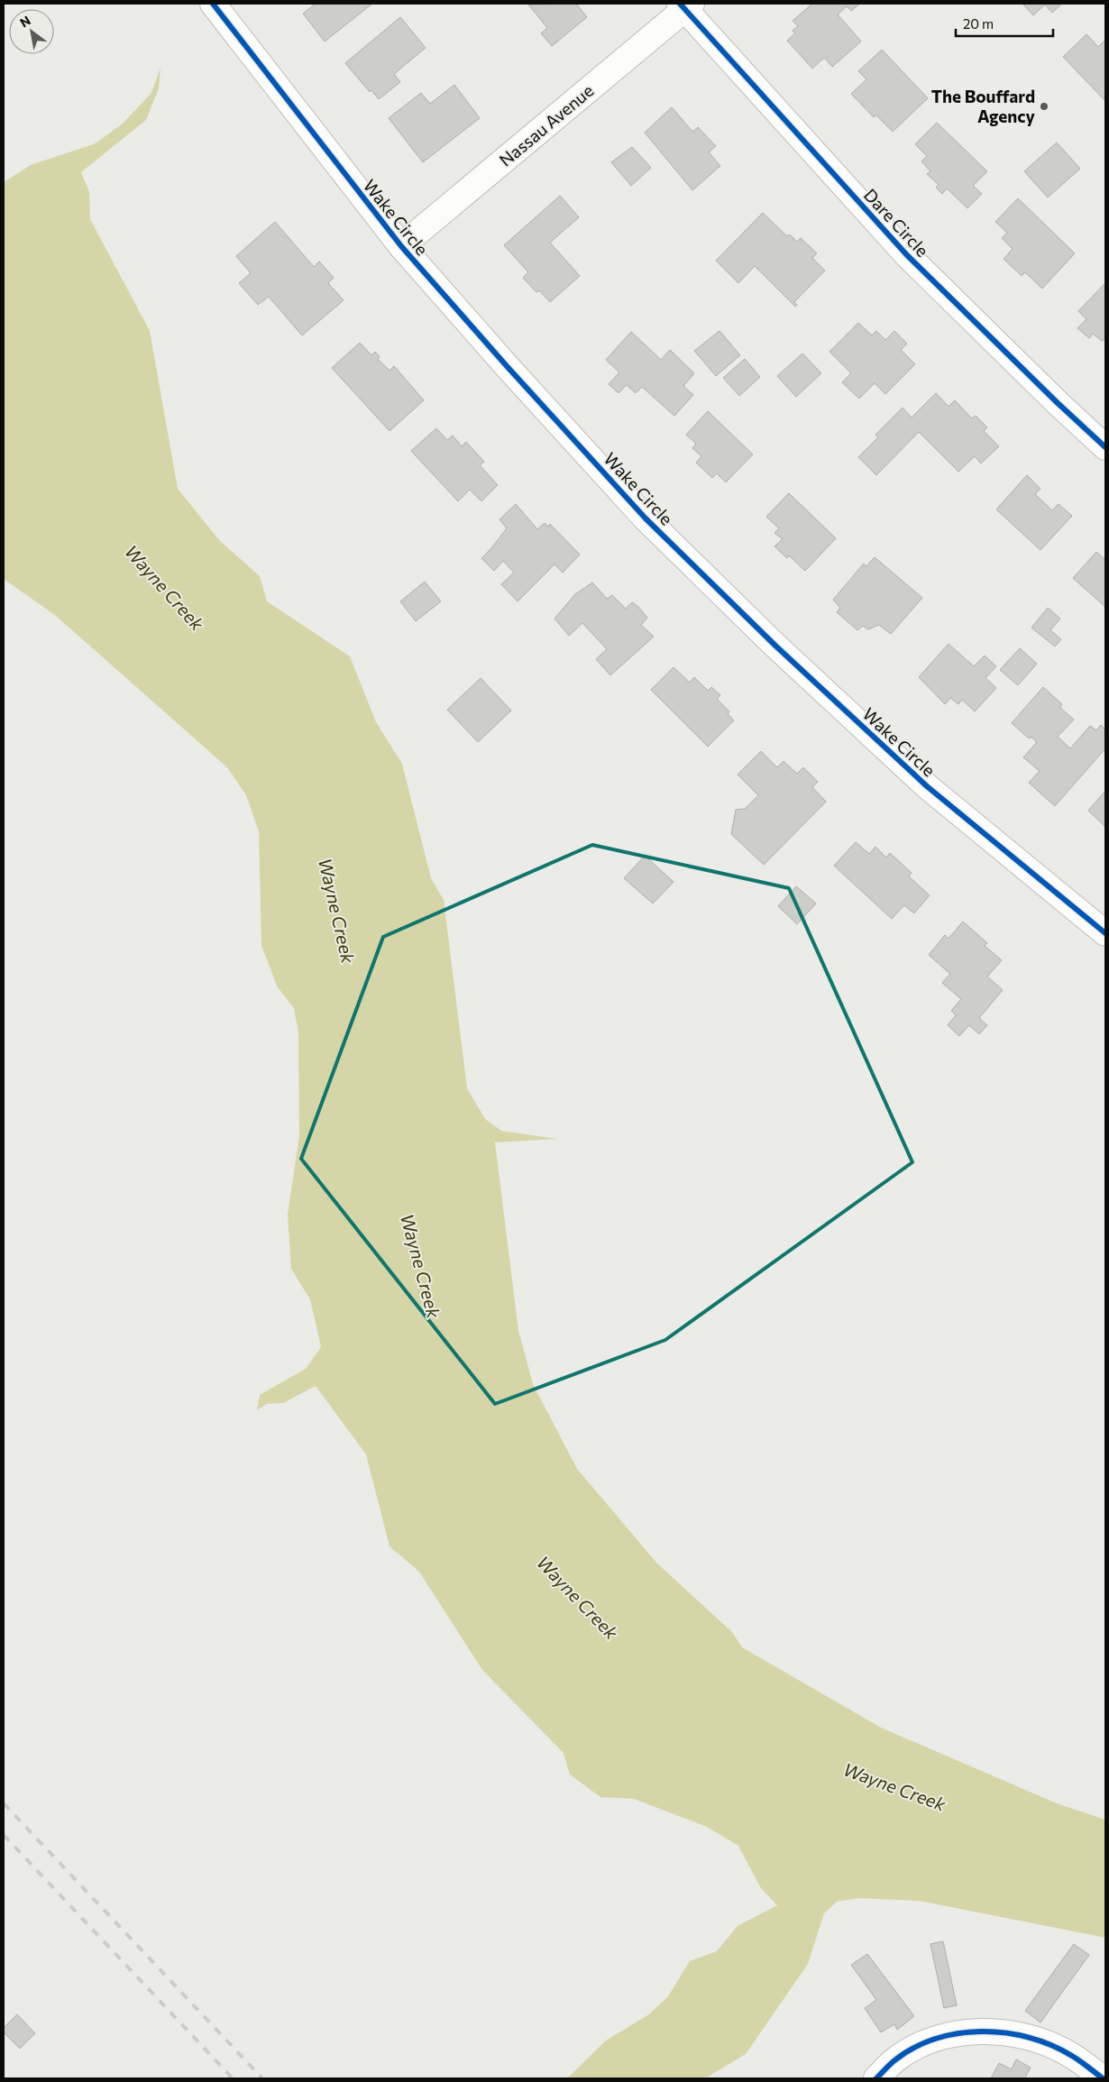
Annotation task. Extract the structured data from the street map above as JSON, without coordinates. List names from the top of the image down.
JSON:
{
  "streets": {
    "street": ["Nassau Avenue", "Wake Circle", "Dare Circle"]
  },
  "crossings": [
    ["Nassau Avenue", "Wake Circle"],
    ["Nassau Avenue", "Dare Circle"]
  ],
  "water": ["Wayne Creek"],
  "places": ["The Bouffard Agency"],
  "scale_bar": "20 m",
  "north": "top left"
}
